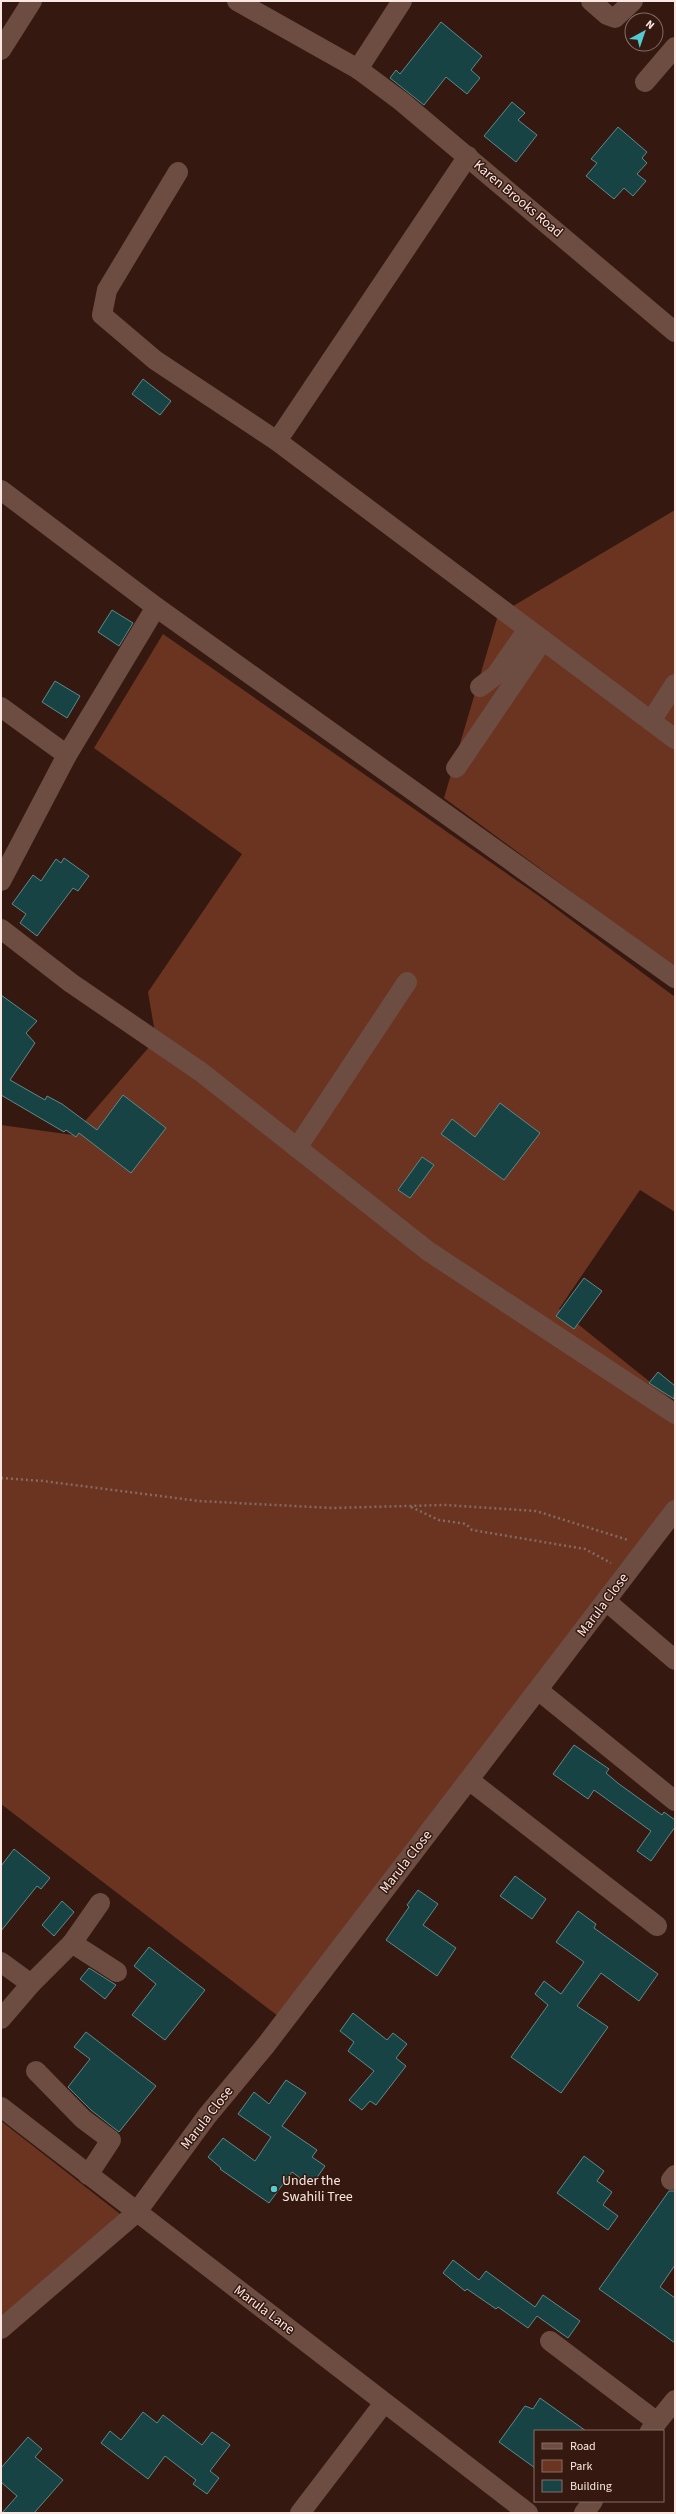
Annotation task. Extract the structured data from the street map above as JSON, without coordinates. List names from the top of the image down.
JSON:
{
  "streets": {
    "street": ["Karen Brooks Road", "Marula Close", "Marula Lane"]
  },
  "crossings": [
    ["Marula Close", "Marula Lane"]
  ],
  "places": ["Under the Swahili Tree"],
  "legend": ["Road", "Park", "Building"],
  "north": "top right"
}
